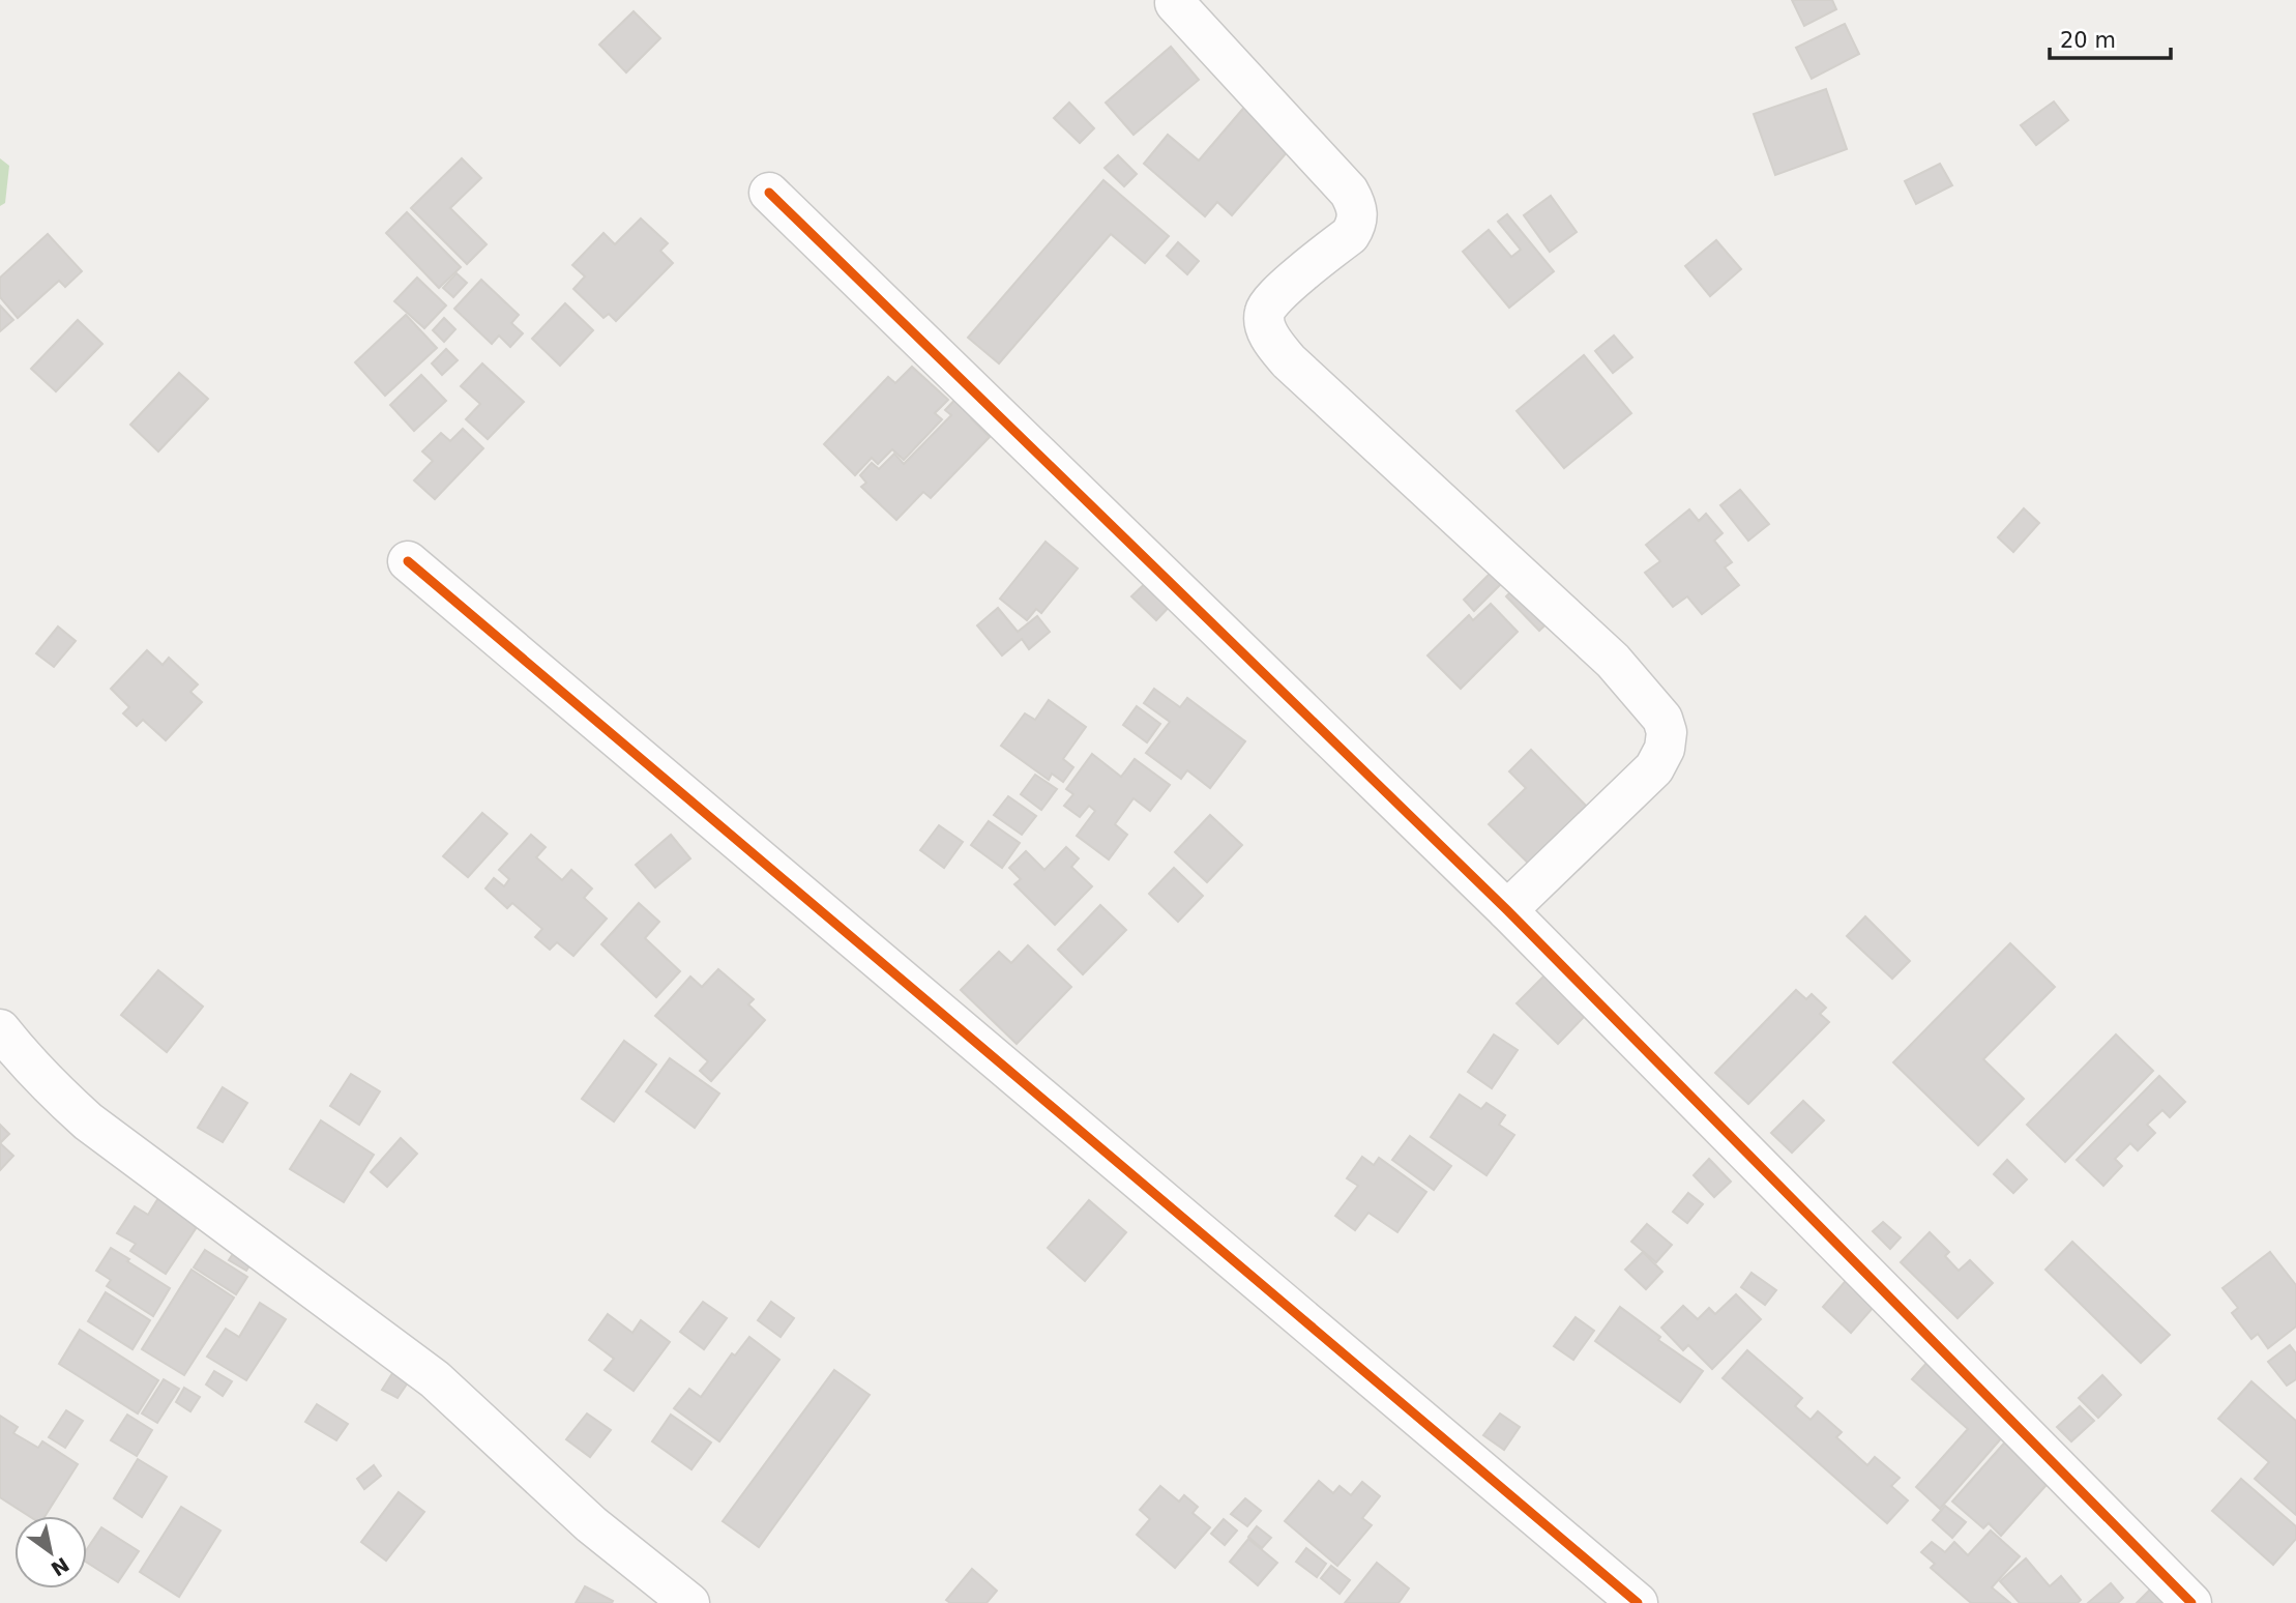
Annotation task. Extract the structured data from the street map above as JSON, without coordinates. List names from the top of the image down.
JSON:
{
  "scale_bar": "20 m",
  "north": "bottom right"
}
